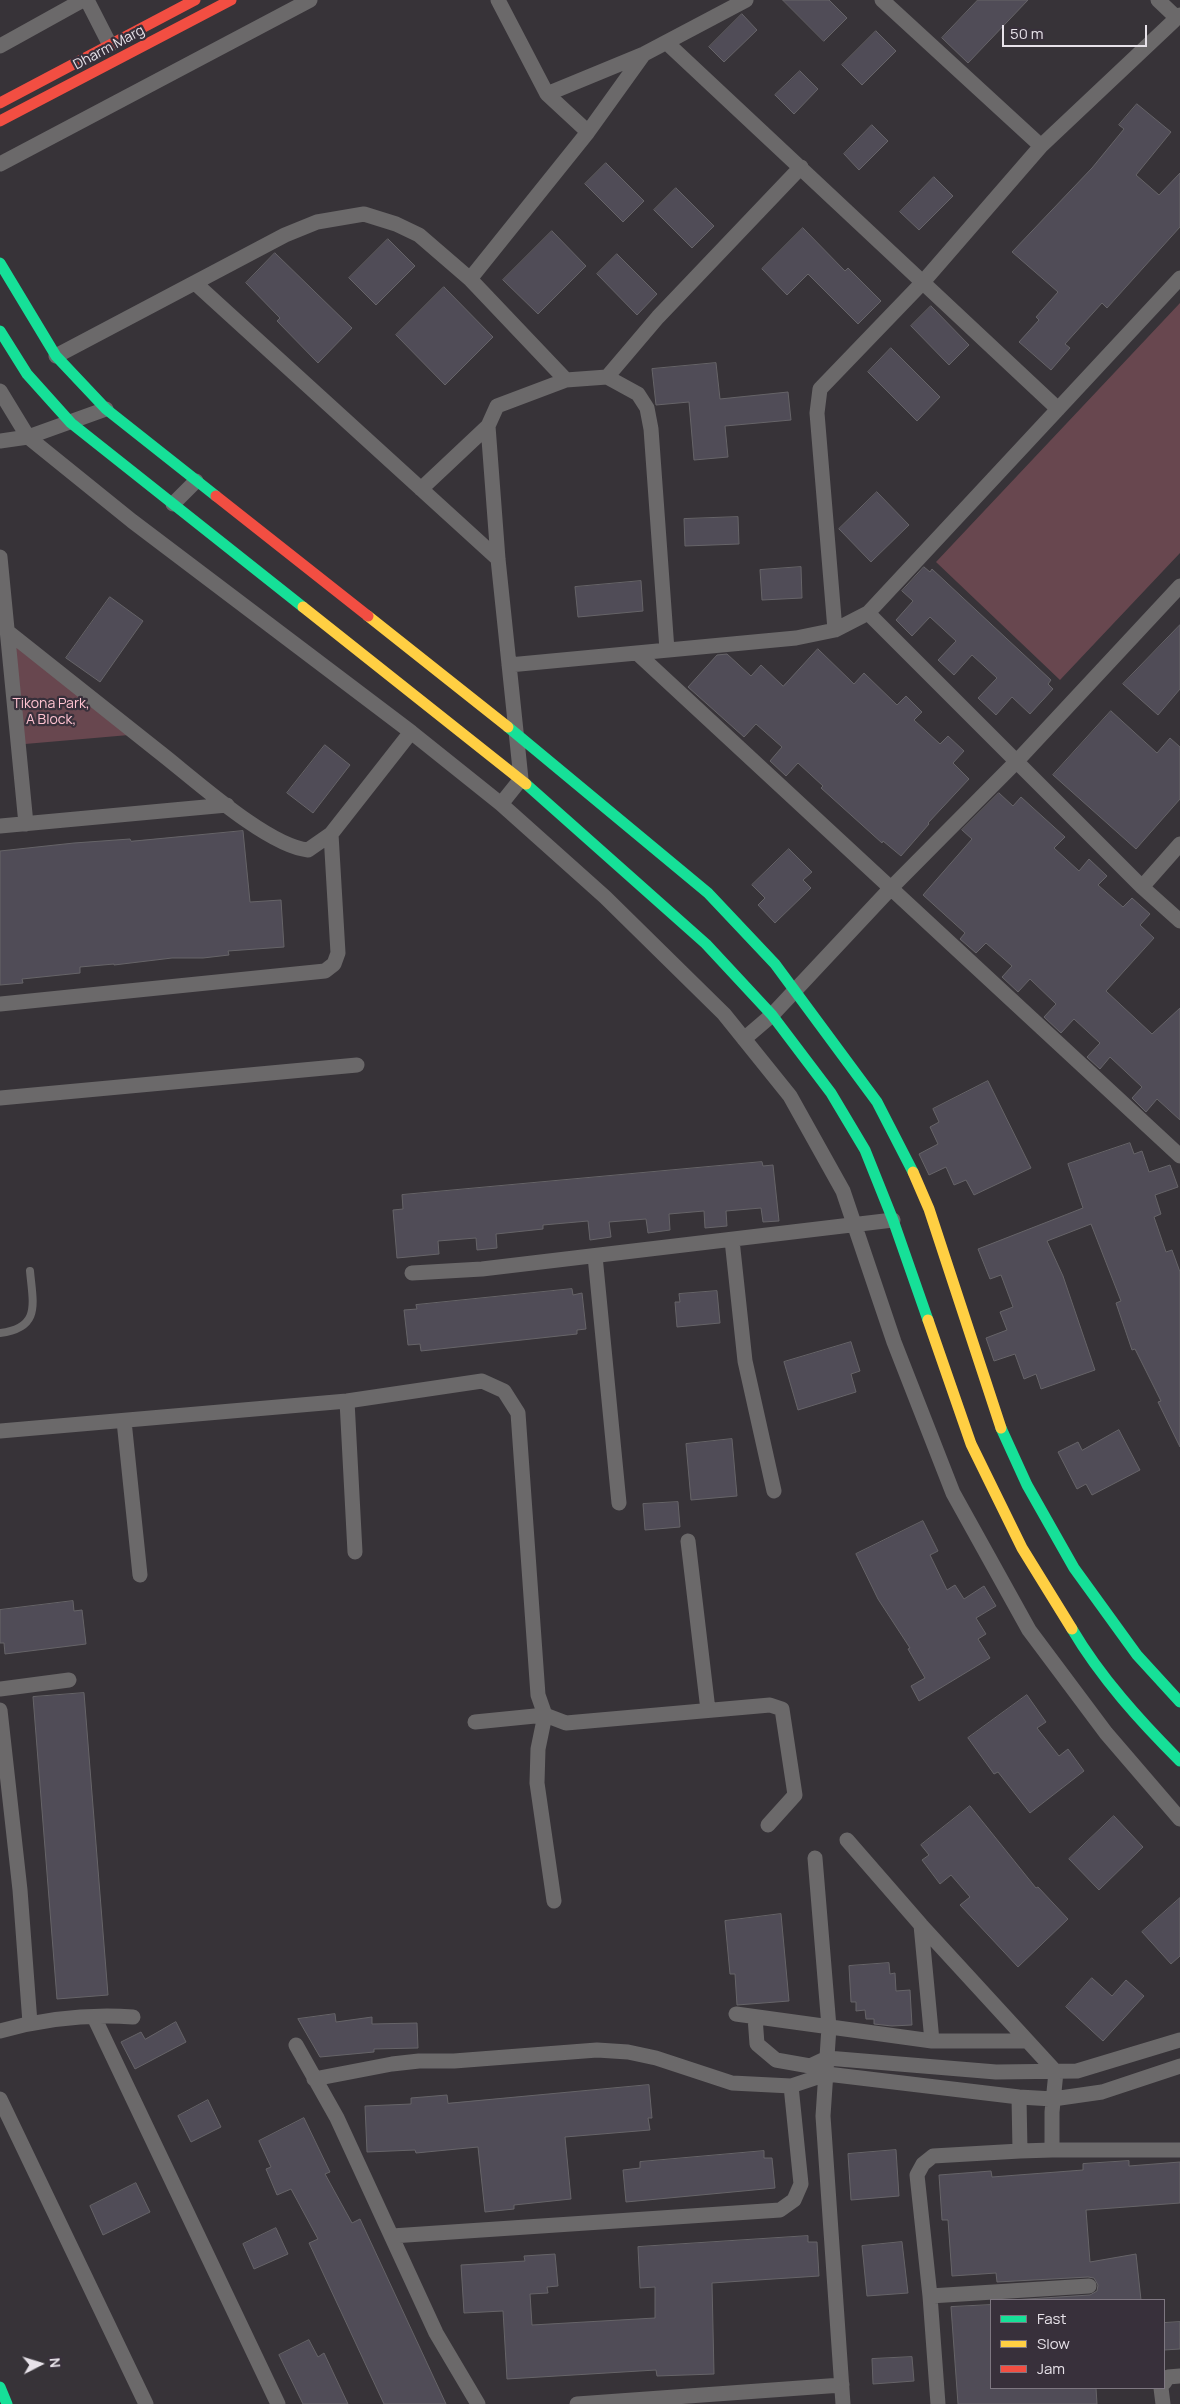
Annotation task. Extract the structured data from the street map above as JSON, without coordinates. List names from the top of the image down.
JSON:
{
  "streets": {
    "street": ["Dharm Marg"]
  },
  "parks": ["Tikona Park, A Block,"],
  "legend": ["Fast", "Slow", "Jam"],
  "scale_bar": "50 m",
  "north": "right"
}
